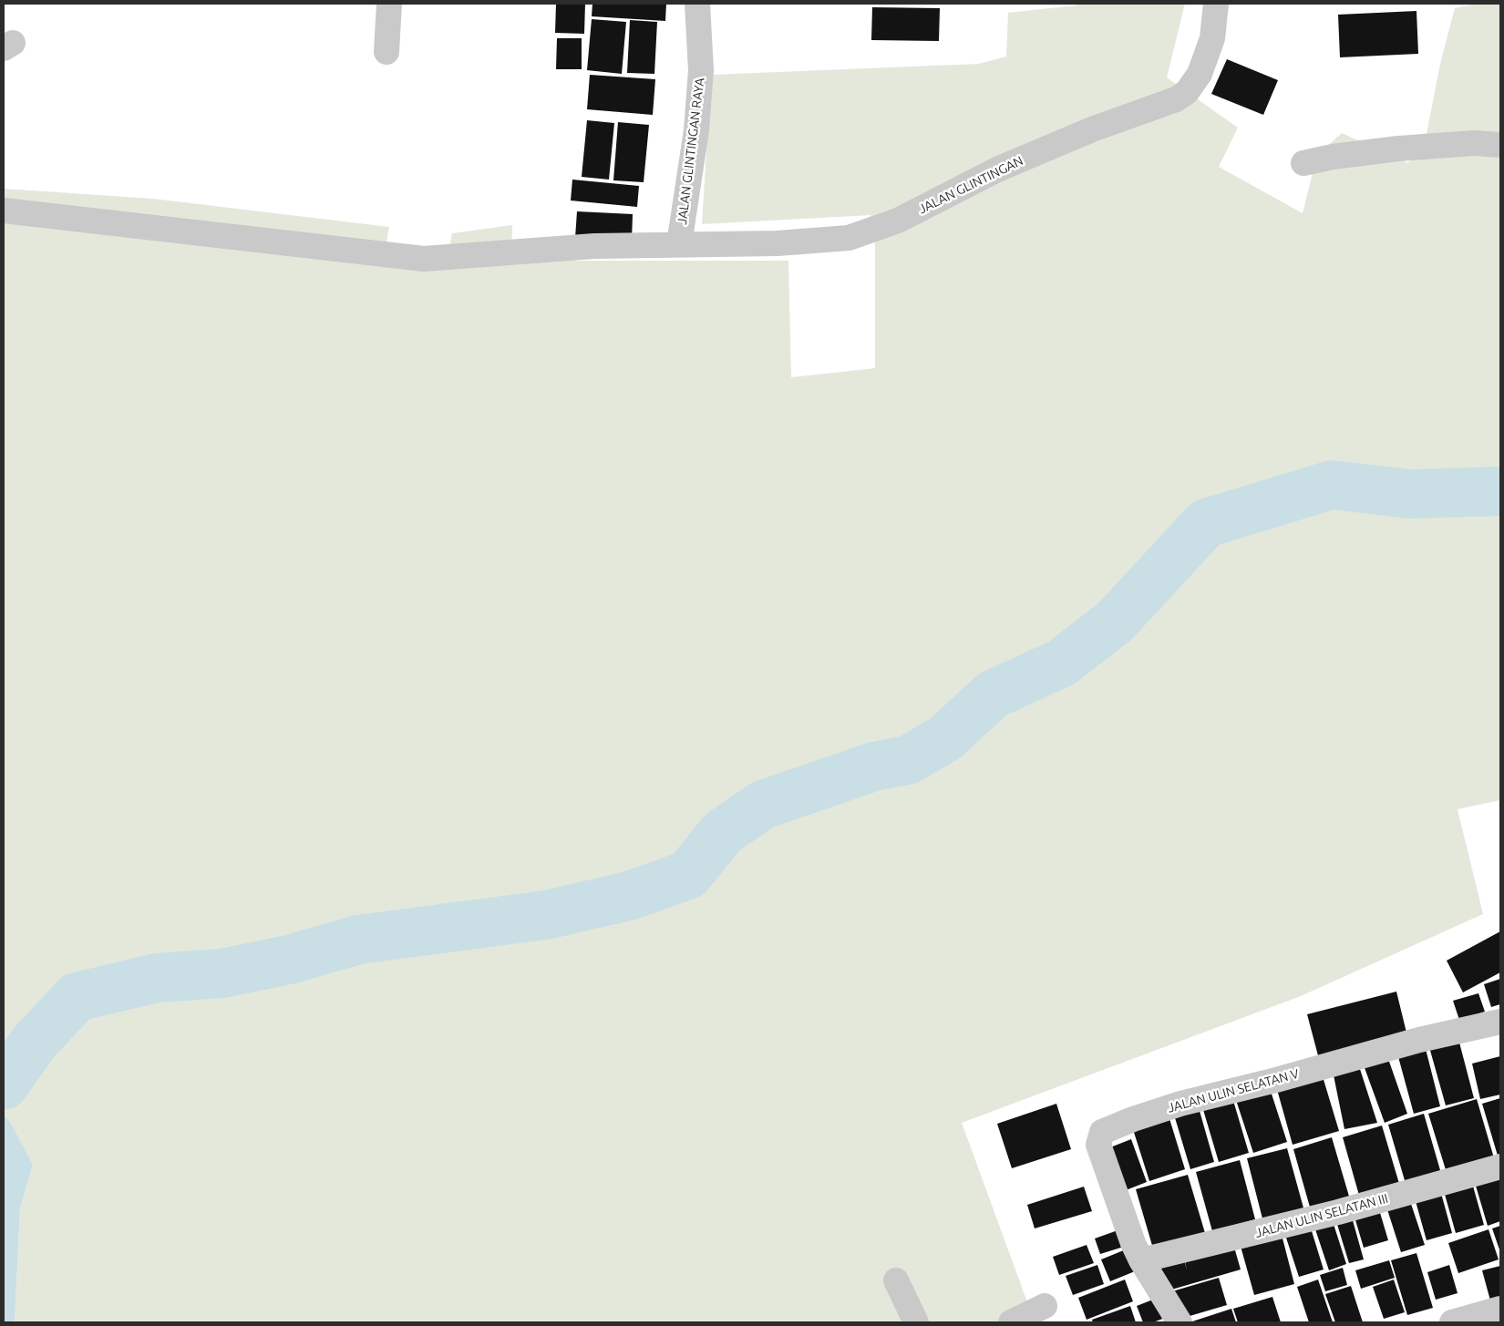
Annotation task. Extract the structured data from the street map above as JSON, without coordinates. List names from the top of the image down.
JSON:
{
  "streets": {
    "street": [
      "JALAN GLINTINGAN RAYA",
      "JALAN GLINTINGAN",
      "JALAN ULIN SELATAN V",
      "JALAN ULIN SELATAN III"
    ]
  },
  "crossings": [
    ["JALAN GLINTINGAN RAYA", "JALAN GLINTINGAN"],
    ["JALAN ULIN SELATAN V", "JALAN ULIN SELATAN III"]
  ]
}
